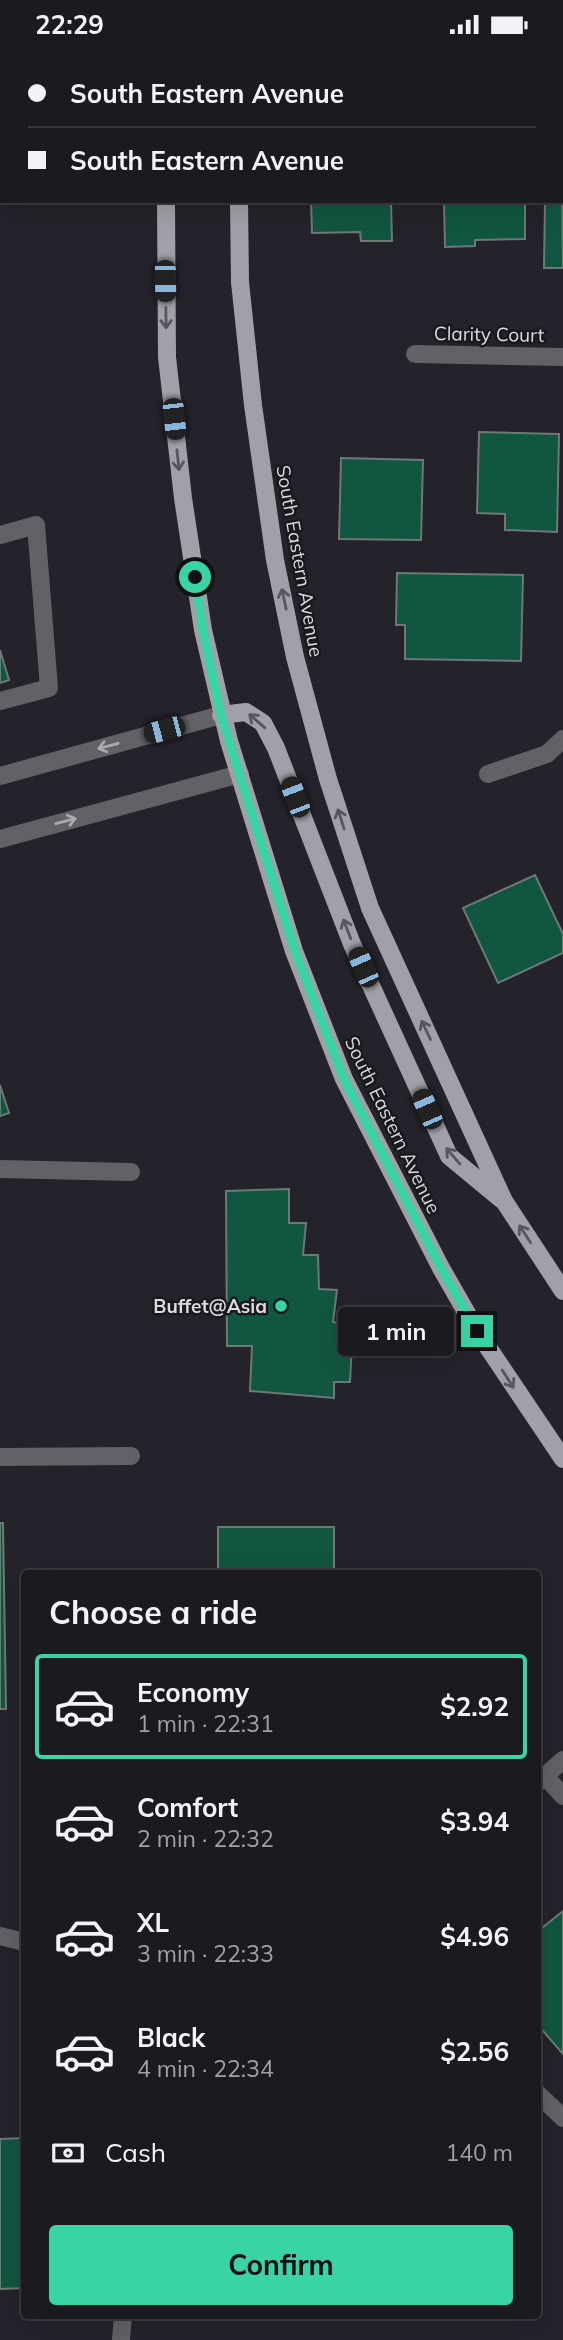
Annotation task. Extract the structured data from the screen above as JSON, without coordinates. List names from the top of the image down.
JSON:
{
  "streets": {
    "main road": ["South Eastern Avenue"],
    "street": ["Clarity Court"]
  },
  "places": ["Buffet@Asia"],
  "page": {
    "status": "22:29",
    "banner": ["South Eastern Avenue", "South Eastern Avenue"],
    "bubble": "1 min",
    "heading": "Choose a ride",
    "list": [
      {
        "name": "Economy",
        "note": "1 min · 22:31",
        "value": "$2.92"
      },
      {
        "name": "Comfort",
        "note": "2 min · 22:32",
        "value": "$3.94"
      },
      {
        "name": "XL",
        "note": "3 min · 22:33",
        "value": "$4.96"
      },
      {
        "name": "Black",
        "note": "4 min · 22:34",
        "value": "$2.56"
      }
    ],
    "pay": ["Cash", "140 m"],
    "buttons": "Confirm"
  }
}
